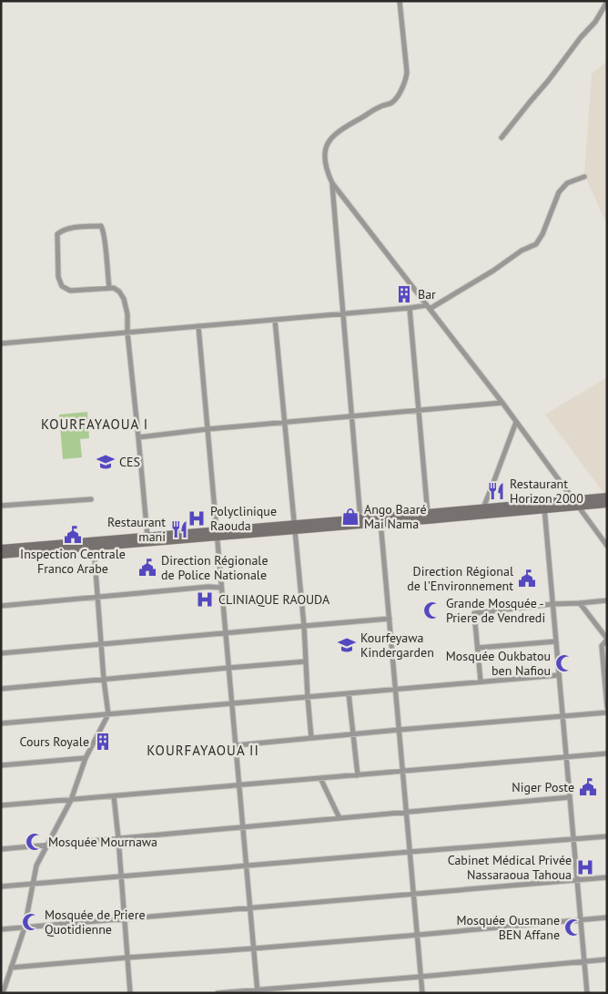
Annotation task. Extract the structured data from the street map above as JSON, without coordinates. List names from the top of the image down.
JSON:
{
  "districts": ["KOURFAYAOUA I", "KOURFAYAOUA II"],
  "places": {
    "building": ["Bar", "Cours Royale"],
    "school or university": ["CES", "Kourfeyawa Kindergarden"],
    "restaurant": ["Restaurant Horizon 2000", "Restaurant mani"],
    "shop": ["Ango Baaré Mai Nama"],
    "hospital": ["Polyclinique Raouda", "CLINIAQUE RAOUDA", "Cabinet Médical Privée Nassaraoua Tahoua"],
    "public building": [
      "Inspection Centrale Franco Arabe",
      "Direction Régionale de Police Nationale",
      "Direction Régional de l'Environnement",
      "Niger Poste"
    ],
    "mosque": [
      "Grande Mosquée - Priere de Vendredi",
      "Mosquée Oukbatou ben Nafiou",
      "Mosquée Mournawa",
      "Mosquée de Priere Quotidienne",
      "Mosquée Ousmane BEN Affane"
    ]
  }
}
